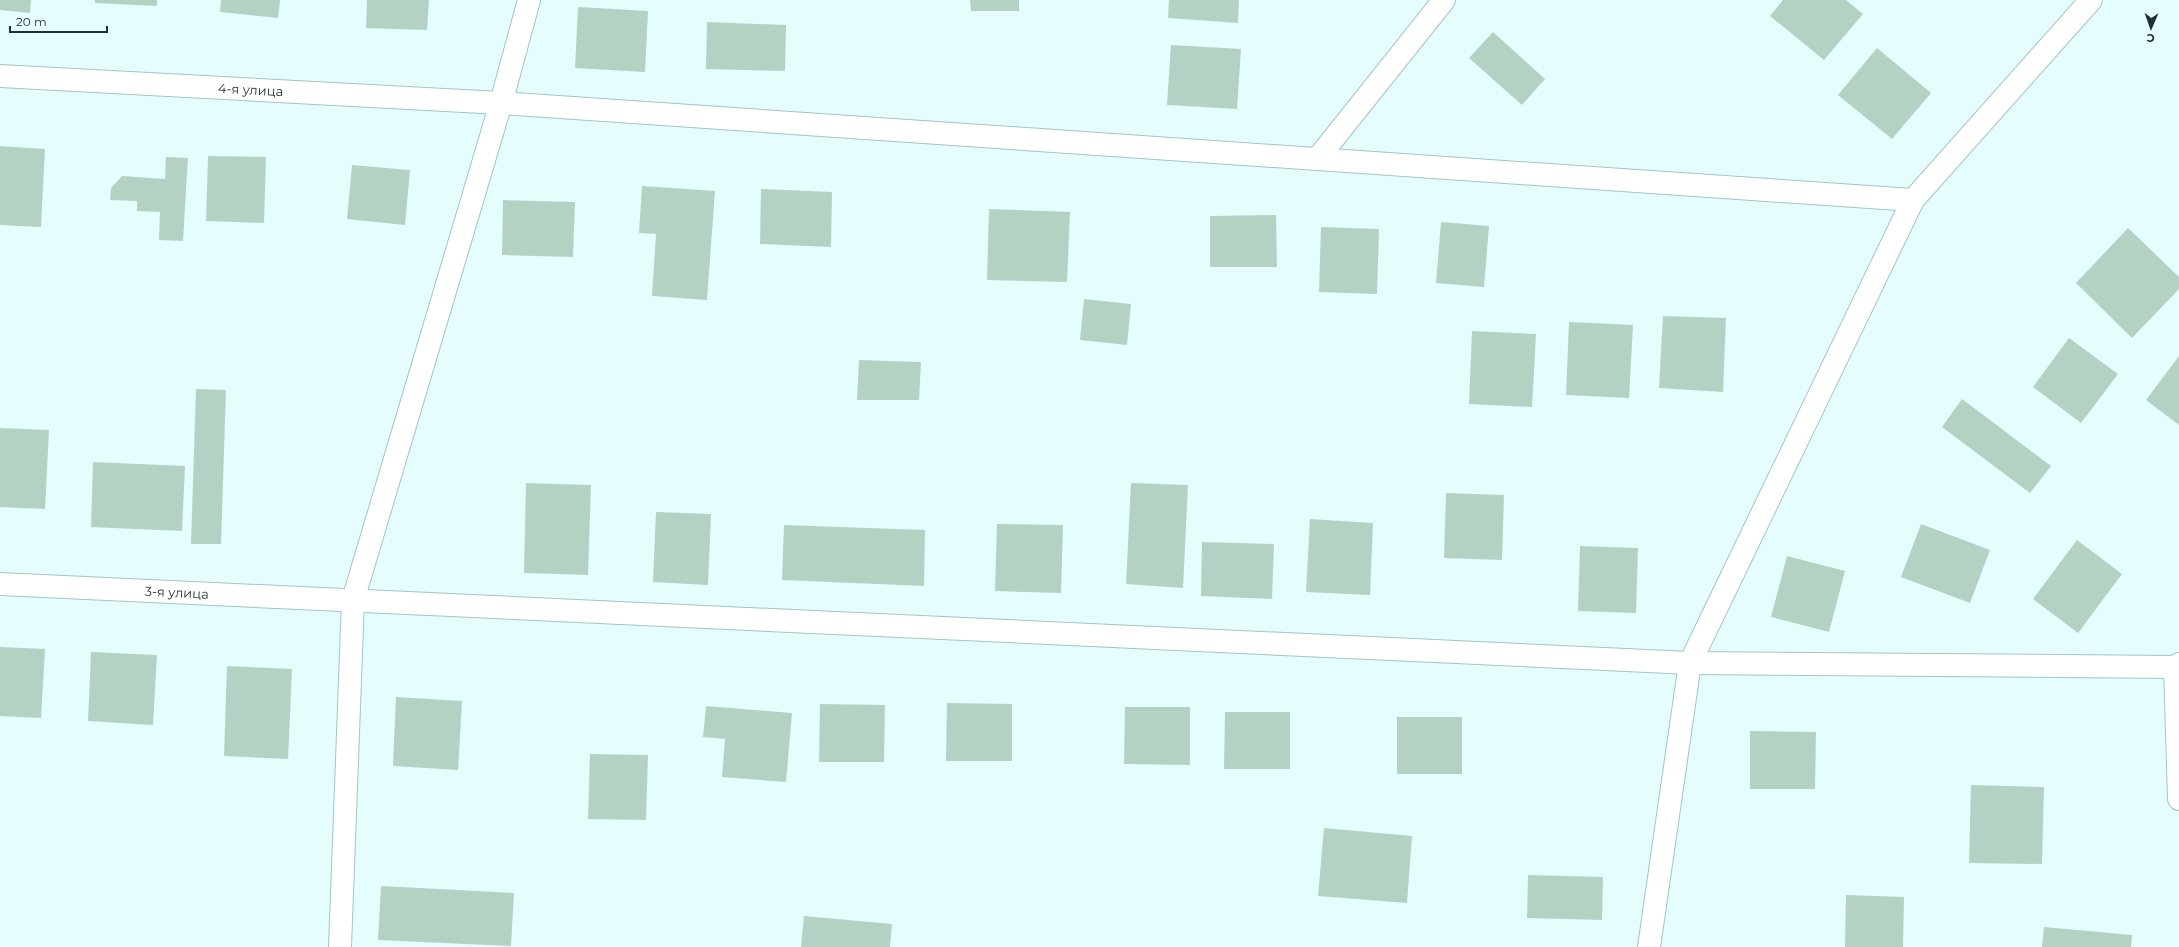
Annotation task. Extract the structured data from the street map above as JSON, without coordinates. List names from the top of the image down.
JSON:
{
  "streets": {
    "street": ["4-я улица", "3-я улица"]
  },
  "scale_bar": "20 m",
  "north": "bottom"
}
